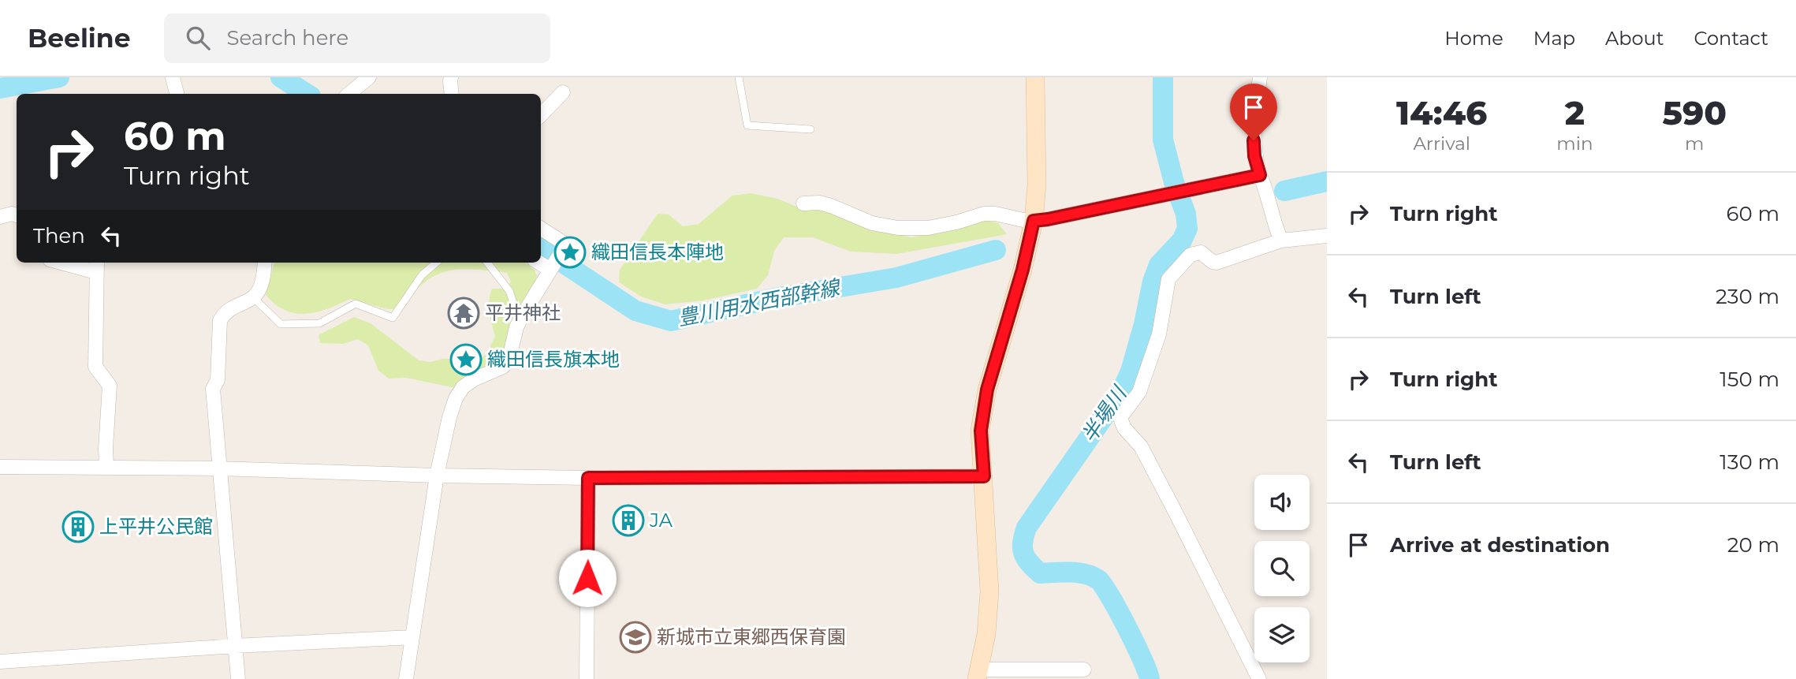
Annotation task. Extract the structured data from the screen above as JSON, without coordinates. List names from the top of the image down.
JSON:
{
  "water": ["豊川用水西部幹線", "半場川"],
  "places": {
    "place": ["織田信長本陣地", "織田信長旗本地"],
    "temple": ["平井神社"],
    "building": ["JA", "上平井公民館"],
    "school or university": ["新城市立東郷西保育園"]
  },
  "page": {
    "header": "Beeline",
    "search": "Search here",
    "nav": [
      "Home",
      "Map",
      "About",
      "Contact"
    ],
    "eta": [
      "14:46",
      "Arrival",
      "2",
      "min",
      "590",
      "m"
    ],
    "turn": ["60 m", "Turn right"],
    "list": [
      {
        "name": "Turn right",
        "value": "60 m"
      },
      {
        "name": "Turn left",
        "value": "230 m"
      },
      {
        "name": "Turn right",
        "value": "150 m"
      },
      {
        "name": "Turn left",
        "value": "130 m"
      },
      {
        "name": "Arrive at destination",
        "value": "20 m"
      }
    ],
    "then": "Then"
  }
}
